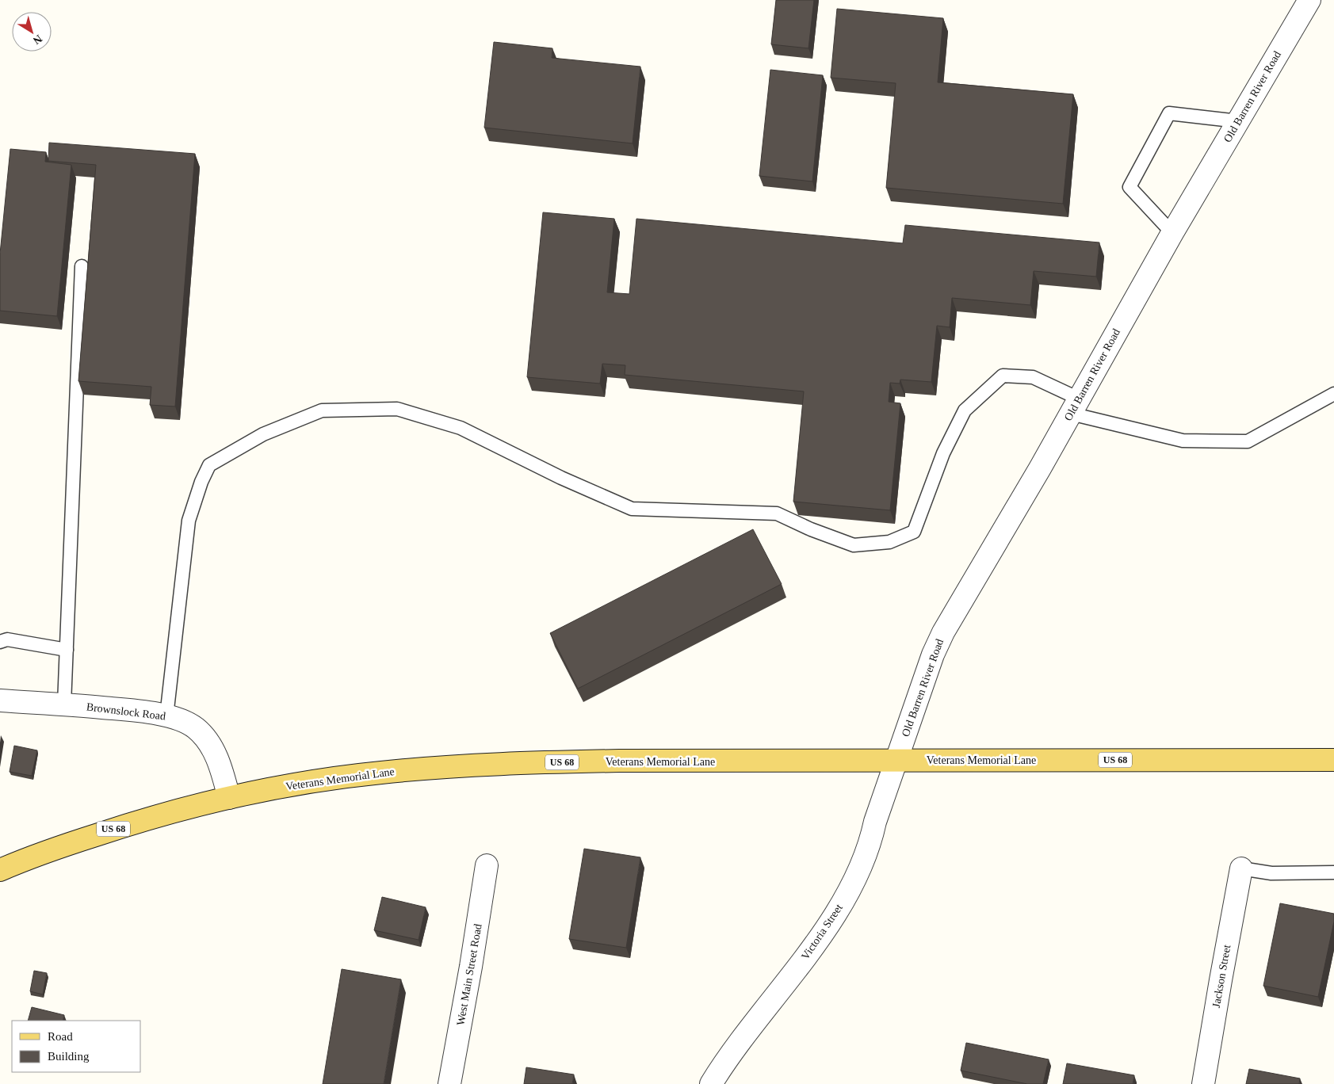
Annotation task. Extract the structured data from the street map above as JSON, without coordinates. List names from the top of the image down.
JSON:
{
  "streets": {
    "main road": ["Veterans Memorial Lane", "US 68"],
    "street": [
      "Old Barren River Road",
      "Brownslock Road",
      "Victoria Street",
      "West Main Street Road",
      "Jackson Street"
    ]
  },
  "crossings": [
    ["Old Barren River Road", "Veterans Memorial Lane"],
    ["Old Barren River Road", "Victoria Street"],
    ["Brownslock Road", "Veterans Memorial Lane"],
    ["Veterans Memorial Lane", "Victoria Street"]
  ],
  "legend": ["Road", "Building"],
  "north": "bottom right"
}
